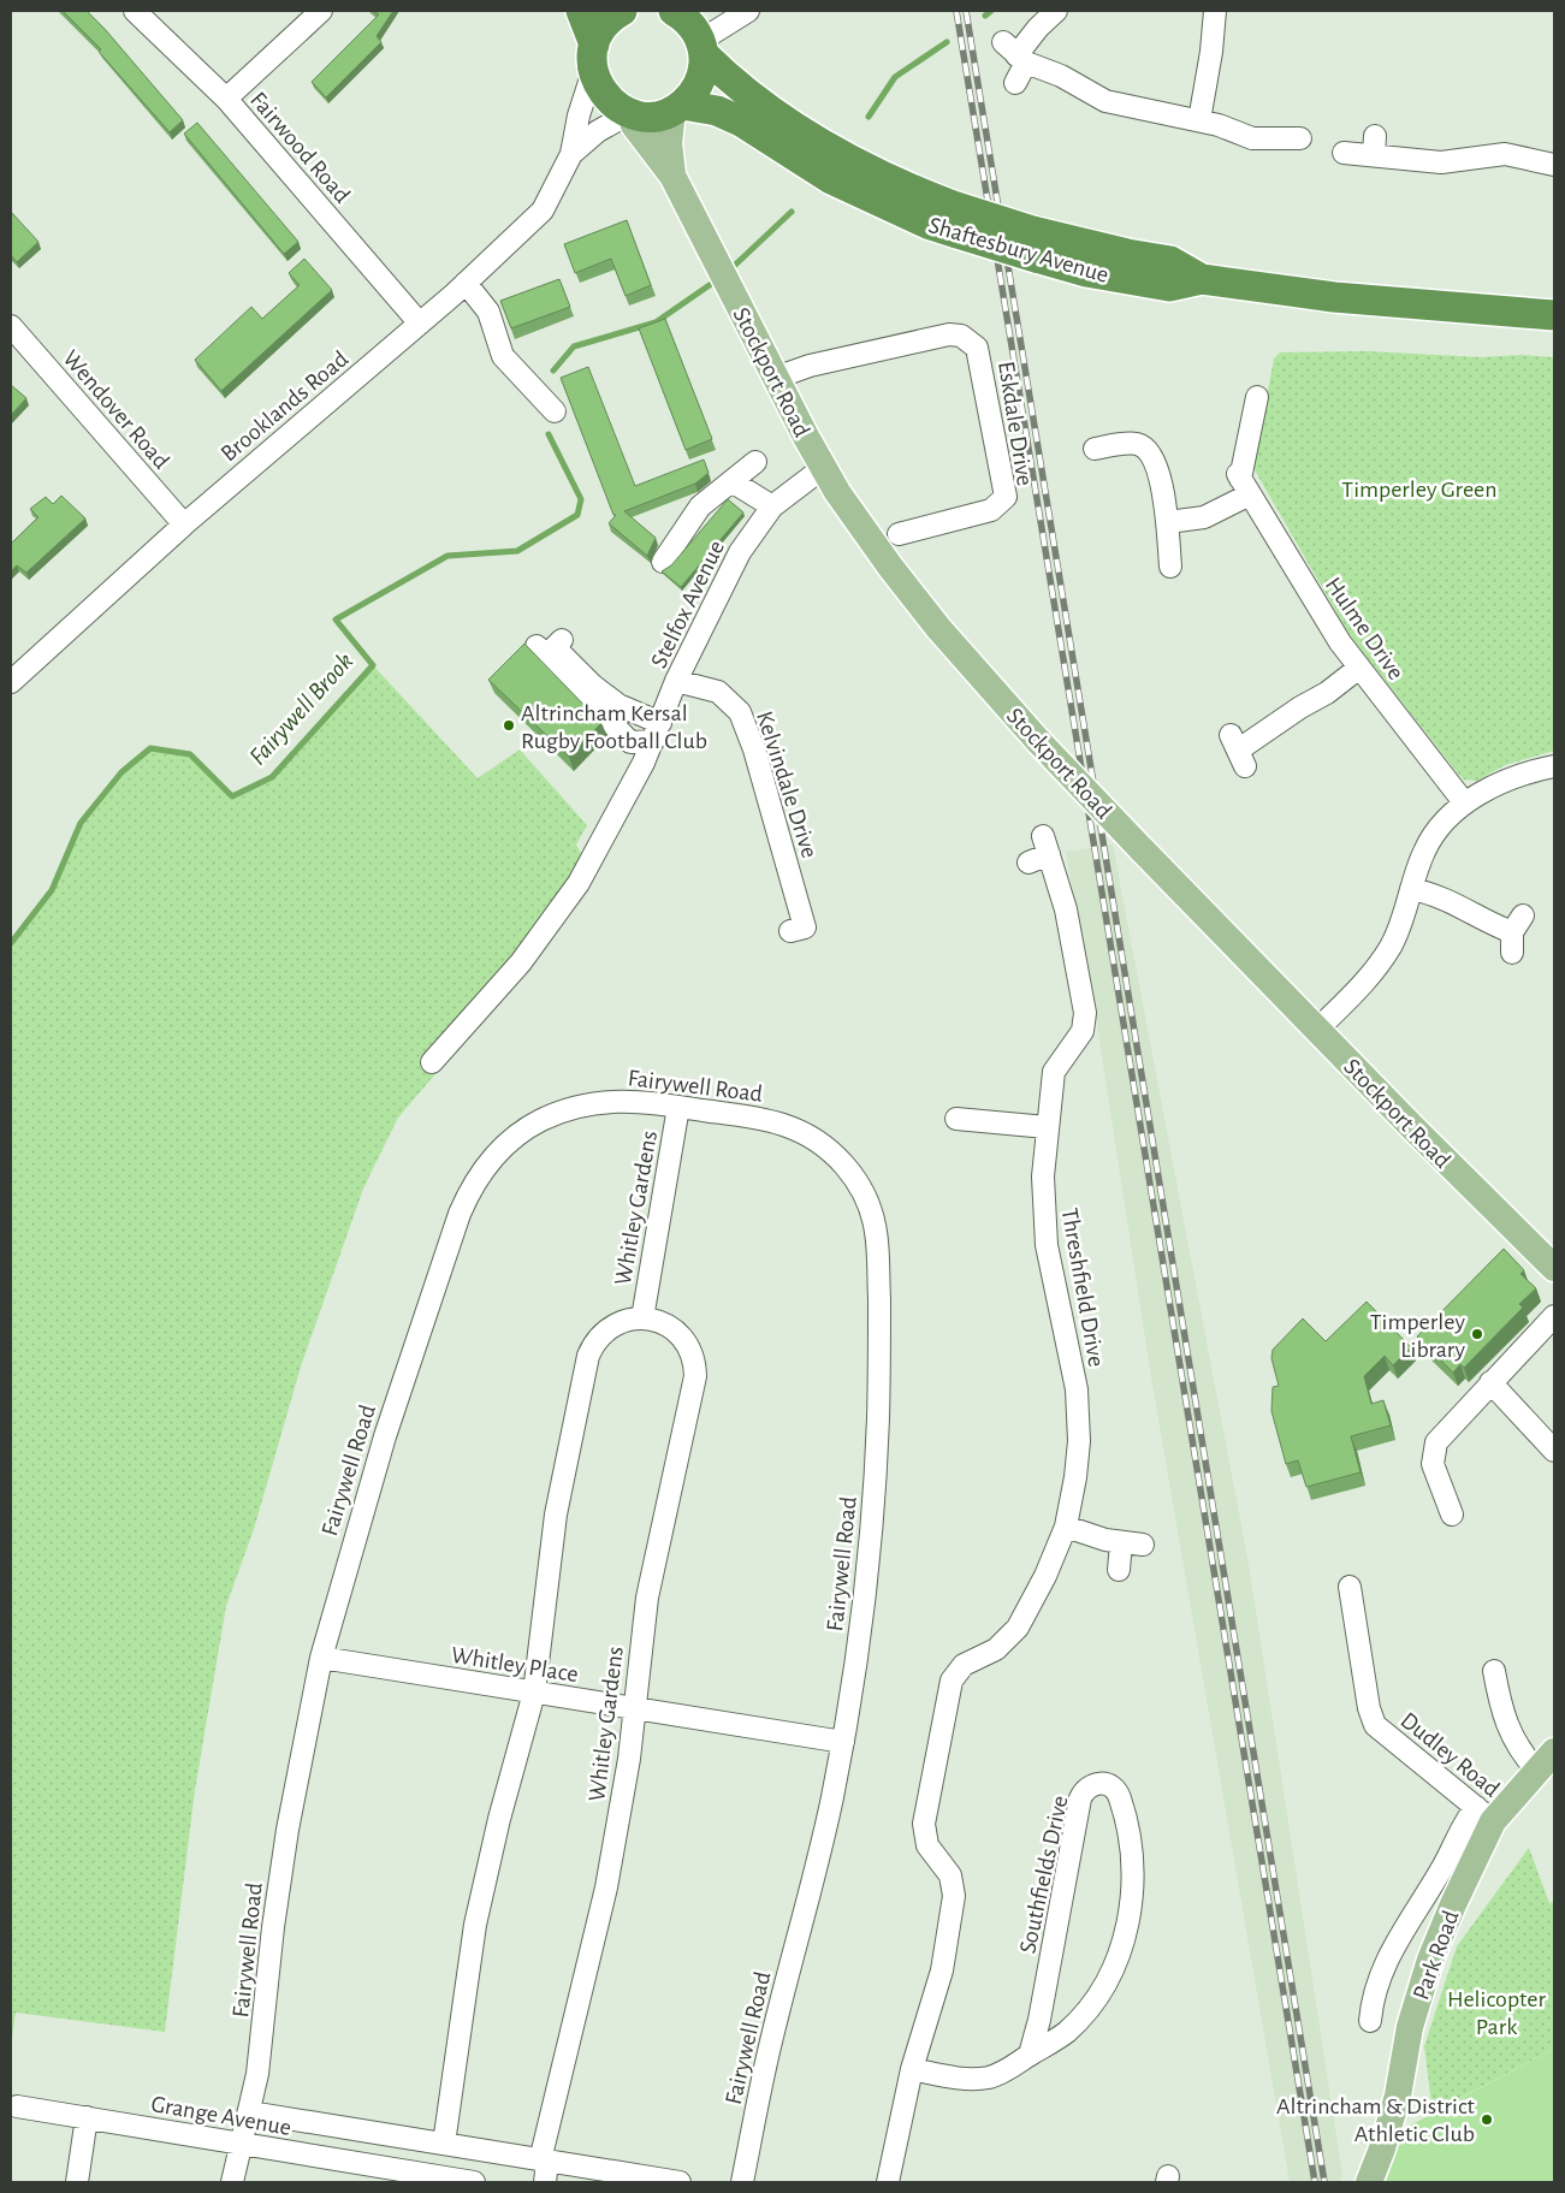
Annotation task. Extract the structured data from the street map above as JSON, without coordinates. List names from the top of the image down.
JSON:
{
  "streets": {
    "highway": ["Shaftesbury Avenue"],
    "main road": ["Stockport Road", "Park Road"],
    "street": [
      "Fairwood Road",
      "Brooklands Road",
      "Wendover Road",
      "Eskdale Drive",
      "Stelfox Avenue",
      "Hulme Drive",
      "Kelvindale Drive",
      "Fairywell Road",
      "Whitley Gardens",
      "Threshfield Drive",
      "Whitley Place",
      "Dudley Road",
      "Southfields Drive",
      "Grange Avenue"
    ]
  },
  "crossings": [
    ["Fairwood Road", "Brooklands Road"],
    ["Shaftesbury Avenue", "Stockport Road"],
    ["Shaftesbury Avenue", "Brooklands Road"],
    ["Stockport Road", "Brooklands Road"],
    ["Stockport Road", "Eskdale Drive"],
    ["Stockport Road", "Stelfox Avenue"],
    ["Brooklands Road", "Wendover Road"],
    ["Stelfox Avenue", "Kelvindale Drive"],
    ["Fairywell Road", "Whitley Gardens"],
    ["Fairywell Road", "Whitley Place"],
    ["Fairywell Road", "Grange Avenue"],
    ["Whitley Gardens", "Whitley Place"],
    ["Whitley Gardens", "Grange Avenue"],
    ["Threshfield Drive", "Southfields Drive"],
    ["Dudley Road", "Park Road"]
  ],
  "water": ["Fairywell Brook"],
  "parks": ["Timperley Green", "Helicopter Park"],
  "places": ["Altrincham Kersal Rugby Football Club", "Timperley Library", "Altrincham & District Athletic Club"]
}
